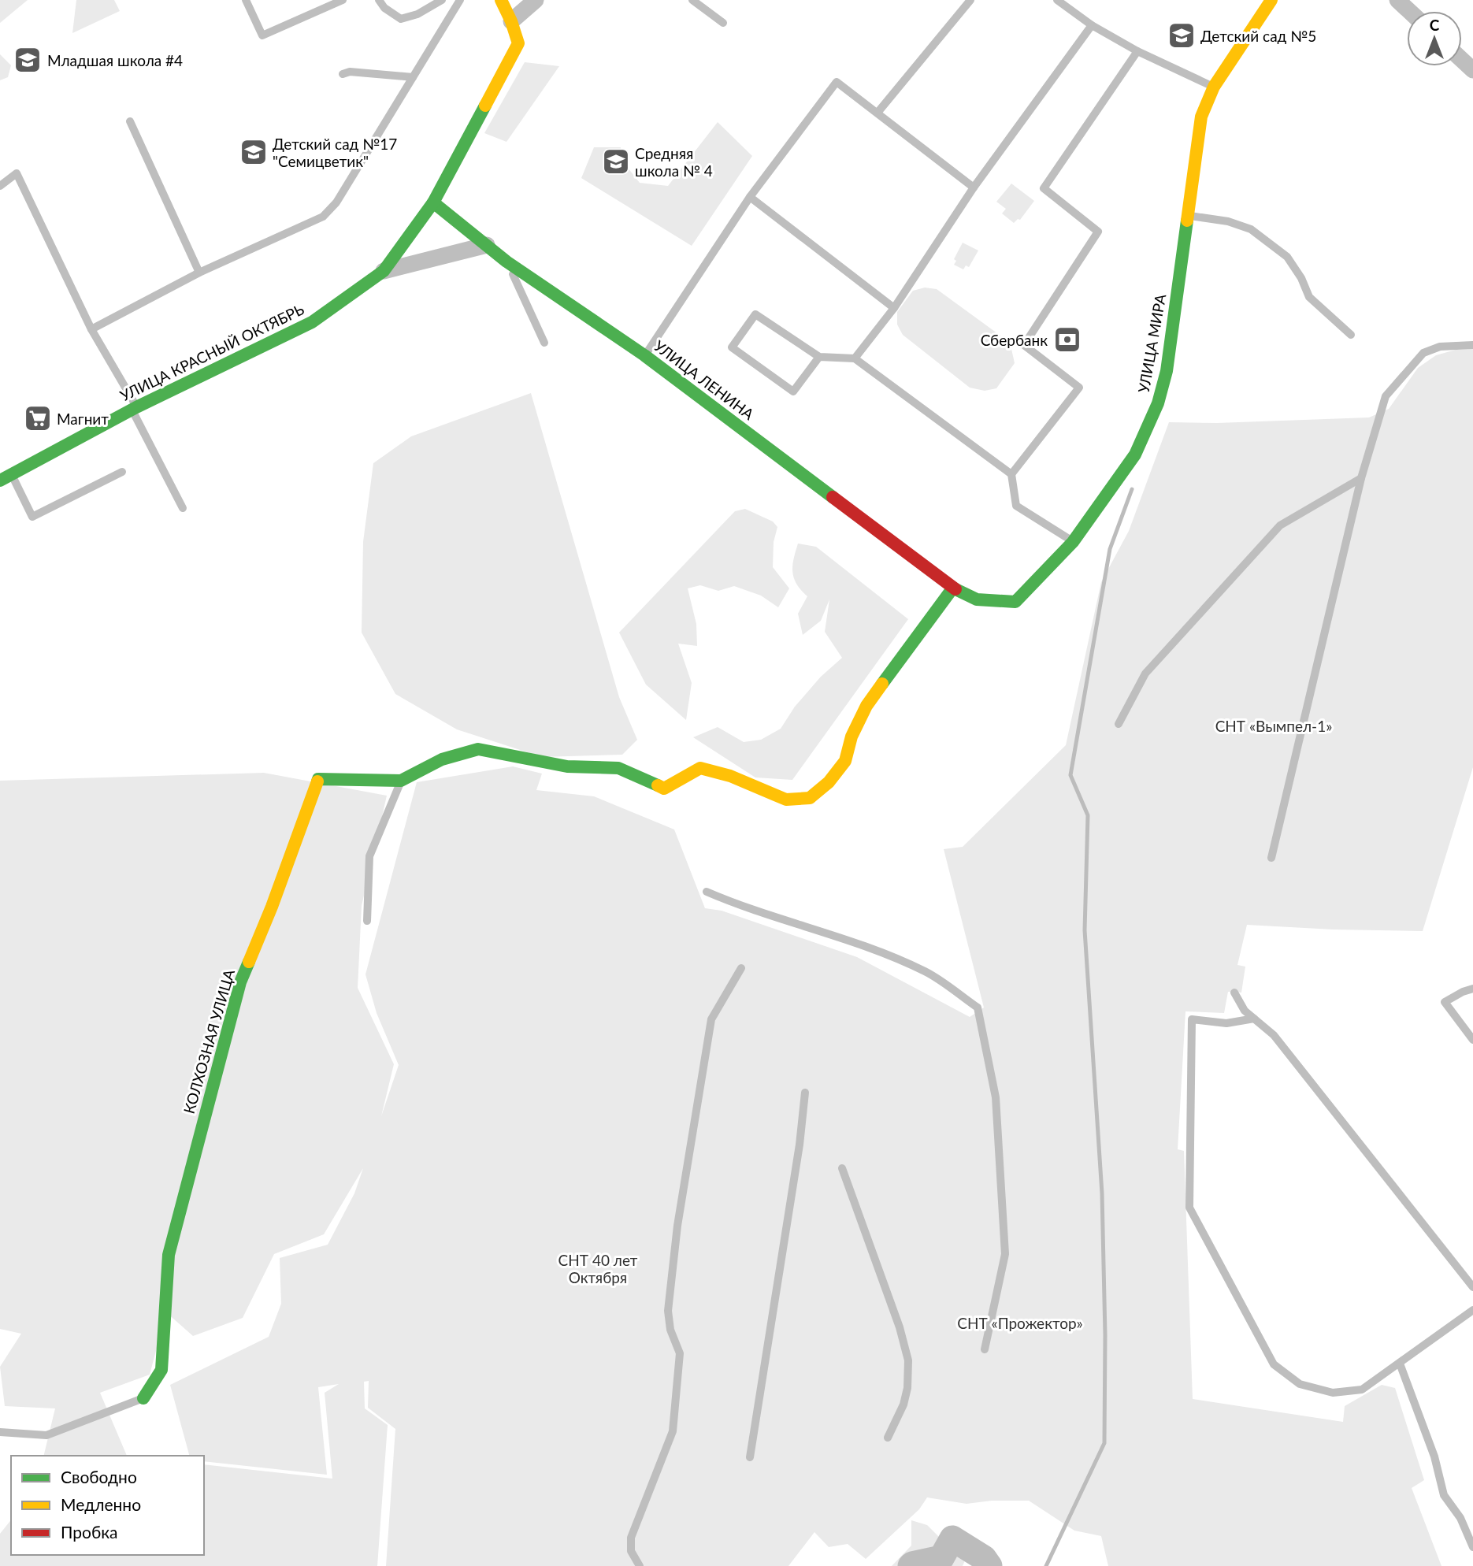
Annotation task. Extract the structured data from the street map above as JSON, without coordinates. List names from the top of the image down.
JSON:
{
  "streets": {
    "street": [
      "УЛИЦА МИРА",
      "УЛИЦА КРАСНЫЙ ОКТЯБРЬ",
      "УЛИЦА ЛЕНИНА",
      "КОЛХОЗНАЯ УЛИЦА"
    ]
  },
  "crossings": [
    ["УЛИЦА МИРА", "УЛИЦА ЛЕНИНА"],
    ["УЛИЦА КРАСНЫЙ ОКТЯБРЬ", "УЛИЦА ЛЕНИНА"]
  ],
  "parks": ["СНТ «Вымпел-1»", "СНТ 40 лет Октября", "СНТ «Прожектор»"],
  "places": {
    "school or university": [
      "Детский сад №5",
      "Младшая школа #4",
      "Детский сад №17 \"Семицветик\"",
      "Средняя школа № 4"
    ],
    "bank": ["Сбербанк"],
    "supermarket": ["Магнит"]
  },
  "legend": ["Свободно", "Медленно", "Пробка"],
  "north": "top"
}
